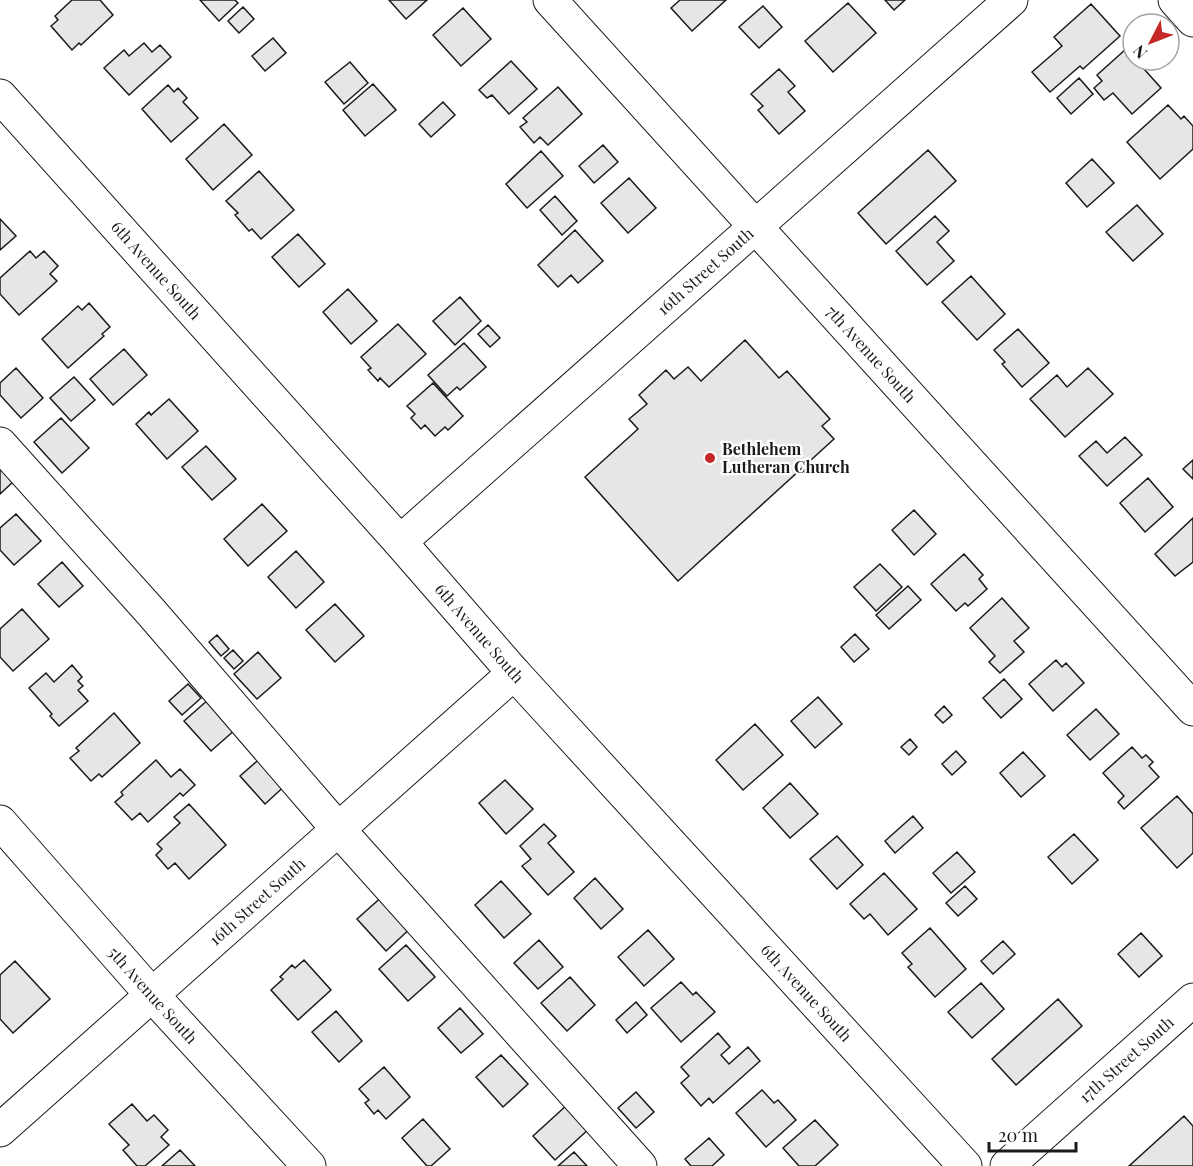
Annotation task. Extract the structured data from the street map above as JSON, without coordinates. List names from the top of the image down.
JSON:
{
  "streets": {
    "street": [
      "6th Avenue South",
      "16th Street South",
      "7th Avenue South",
      "5th Avenue South",
      "17th Street South"
    ]
  },
  "crossings": [
    ["6th Avenue South", "16th Street South"],
    ["16th Street South", "7th Avenue South"],
    ["16th Street South", "5th Avenue South"]
  ],
  "places": ["Bethlehem Lutheran Church"],
  "scale_bar": "20 m",
  "north": "bottom left"
}
